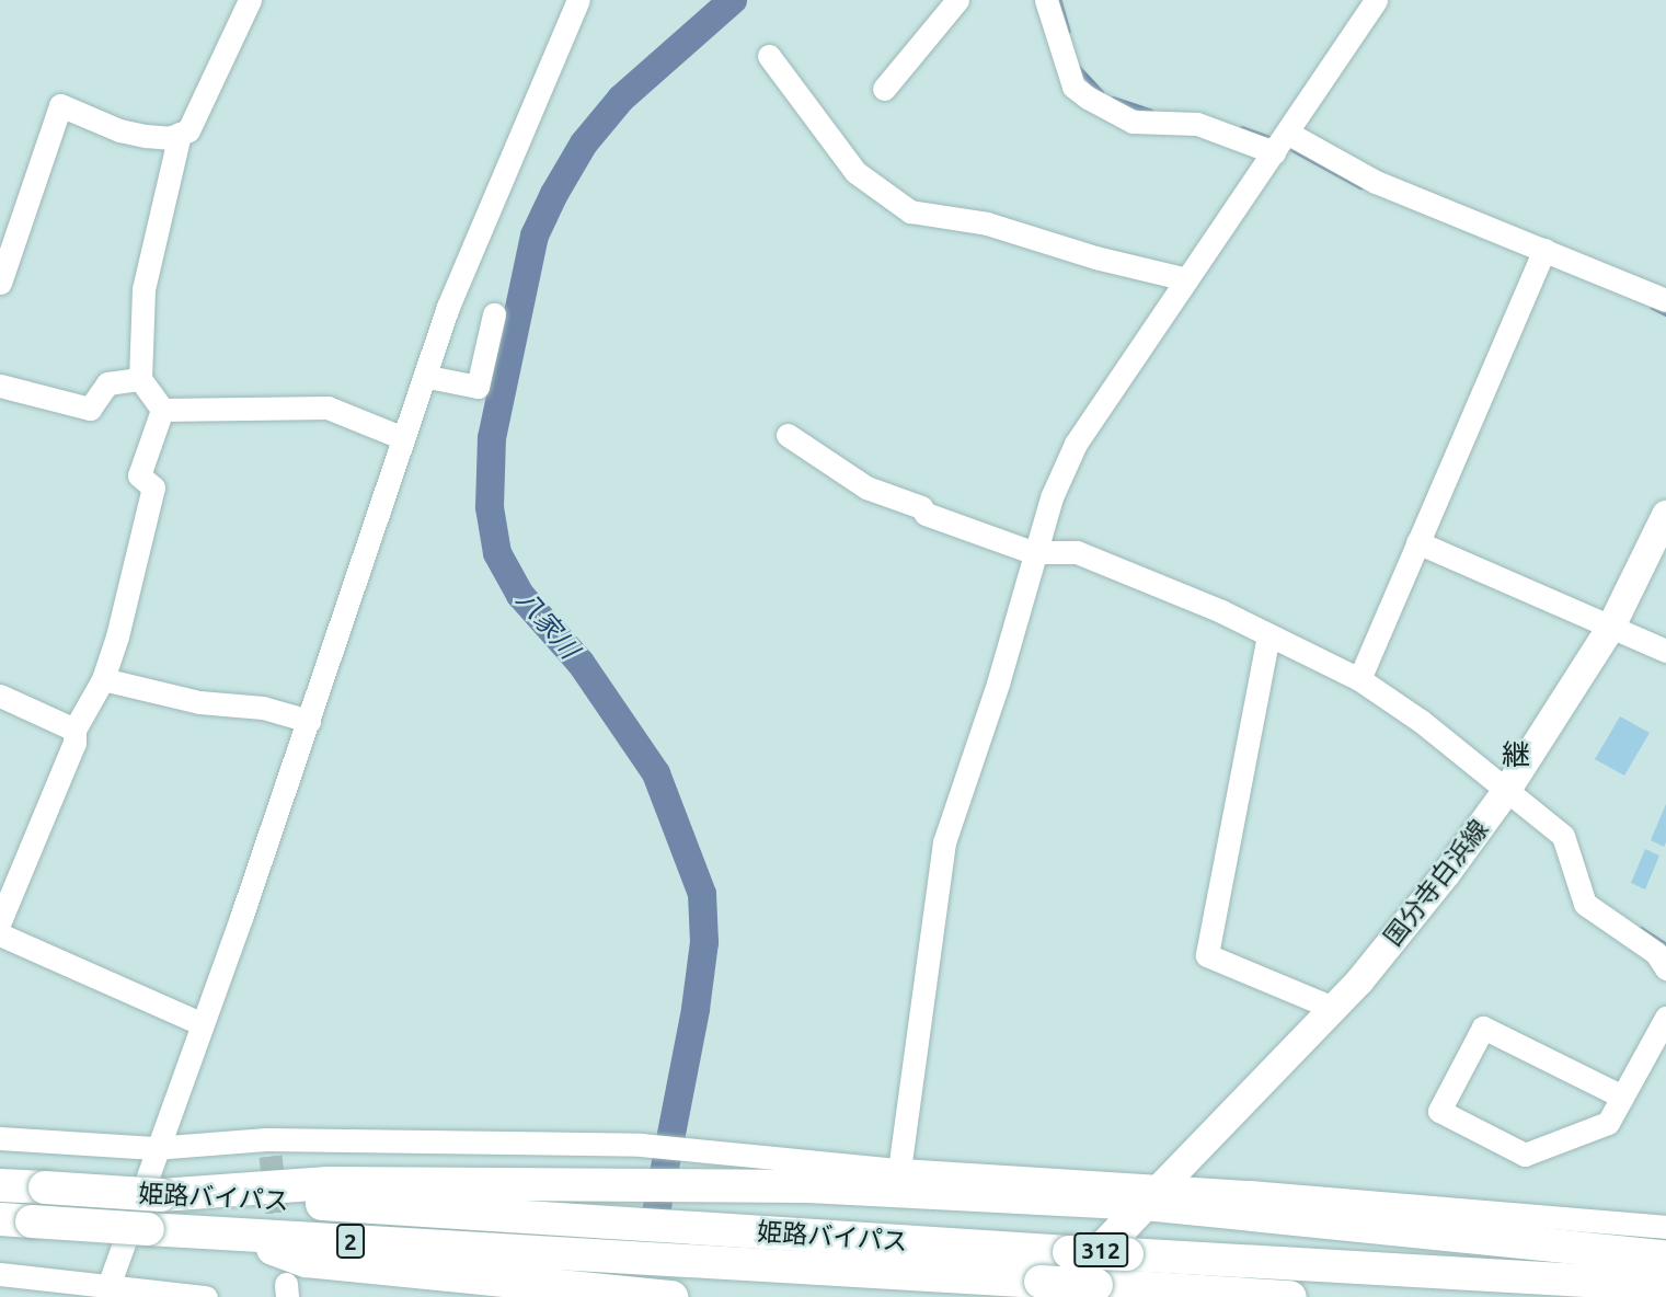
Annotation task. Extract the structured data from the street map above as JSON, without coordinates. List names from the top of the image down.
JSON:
{
  "streets": {
    "highway": ["姫路バイパス", "2", "312"],
    "main road": ["国分寺白浜線"]
  },
  "crossings": [
    ["国分寺白浜線", "312"],
    ["姫路バイパス", "312"]
  ],
  "districts": ["継"],
  "water": ["八家川"]
}
